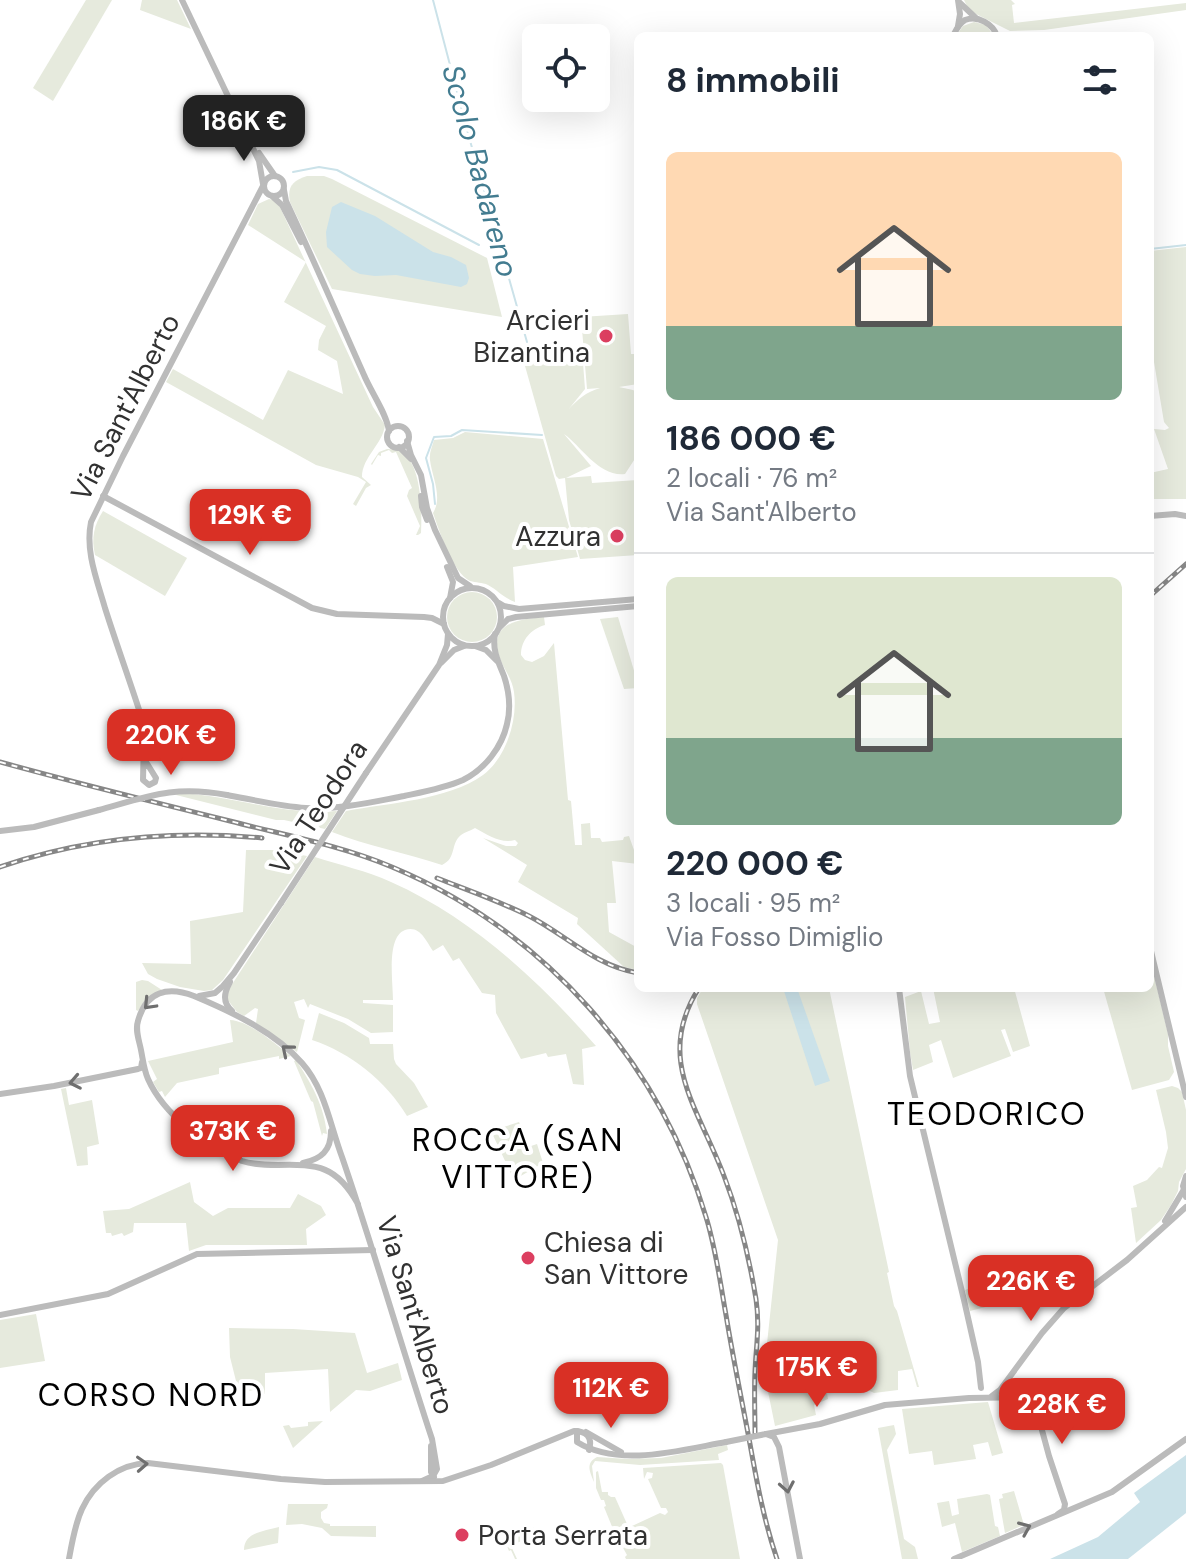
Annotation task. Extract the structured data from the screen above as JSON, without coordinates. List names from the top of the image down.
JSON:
{
  "streets": {
    "street": ["Via Sant'Alberto", "Via Teodora"]
  },
  "crossings": [
    ["Via Sant'Alberto", "Via Teodora"]
  ],
  "districts": ["TEODORICO", "ROCCA (SAN VITTORE)", "CORSO NORD"],
  "water": ["Scolo Badareno"],
  "places": [
    "Arcieri Bizantina",
    "Azzura",
    "Chiesa di San Vittore",
    "Porta Serrata"
  ],
  "page": {
    "heading": "8 immobili",
    "price": [
      "186K €",
      "129K €",
      "220K €",
      "373K €",
      "226K €",
      "175K €",
      "112K €",
      "228K €"
    ],
    "list": [
      {
        "name": "186 000 €",
        "note": "2 locali · 76 m² · Via Sant'Alberto"
      },
      {
        "name": "220 000 €",
        "note": "3 locali · 95 m² · Via Fosso Dimiglio"
      }
    ]
  }
}
